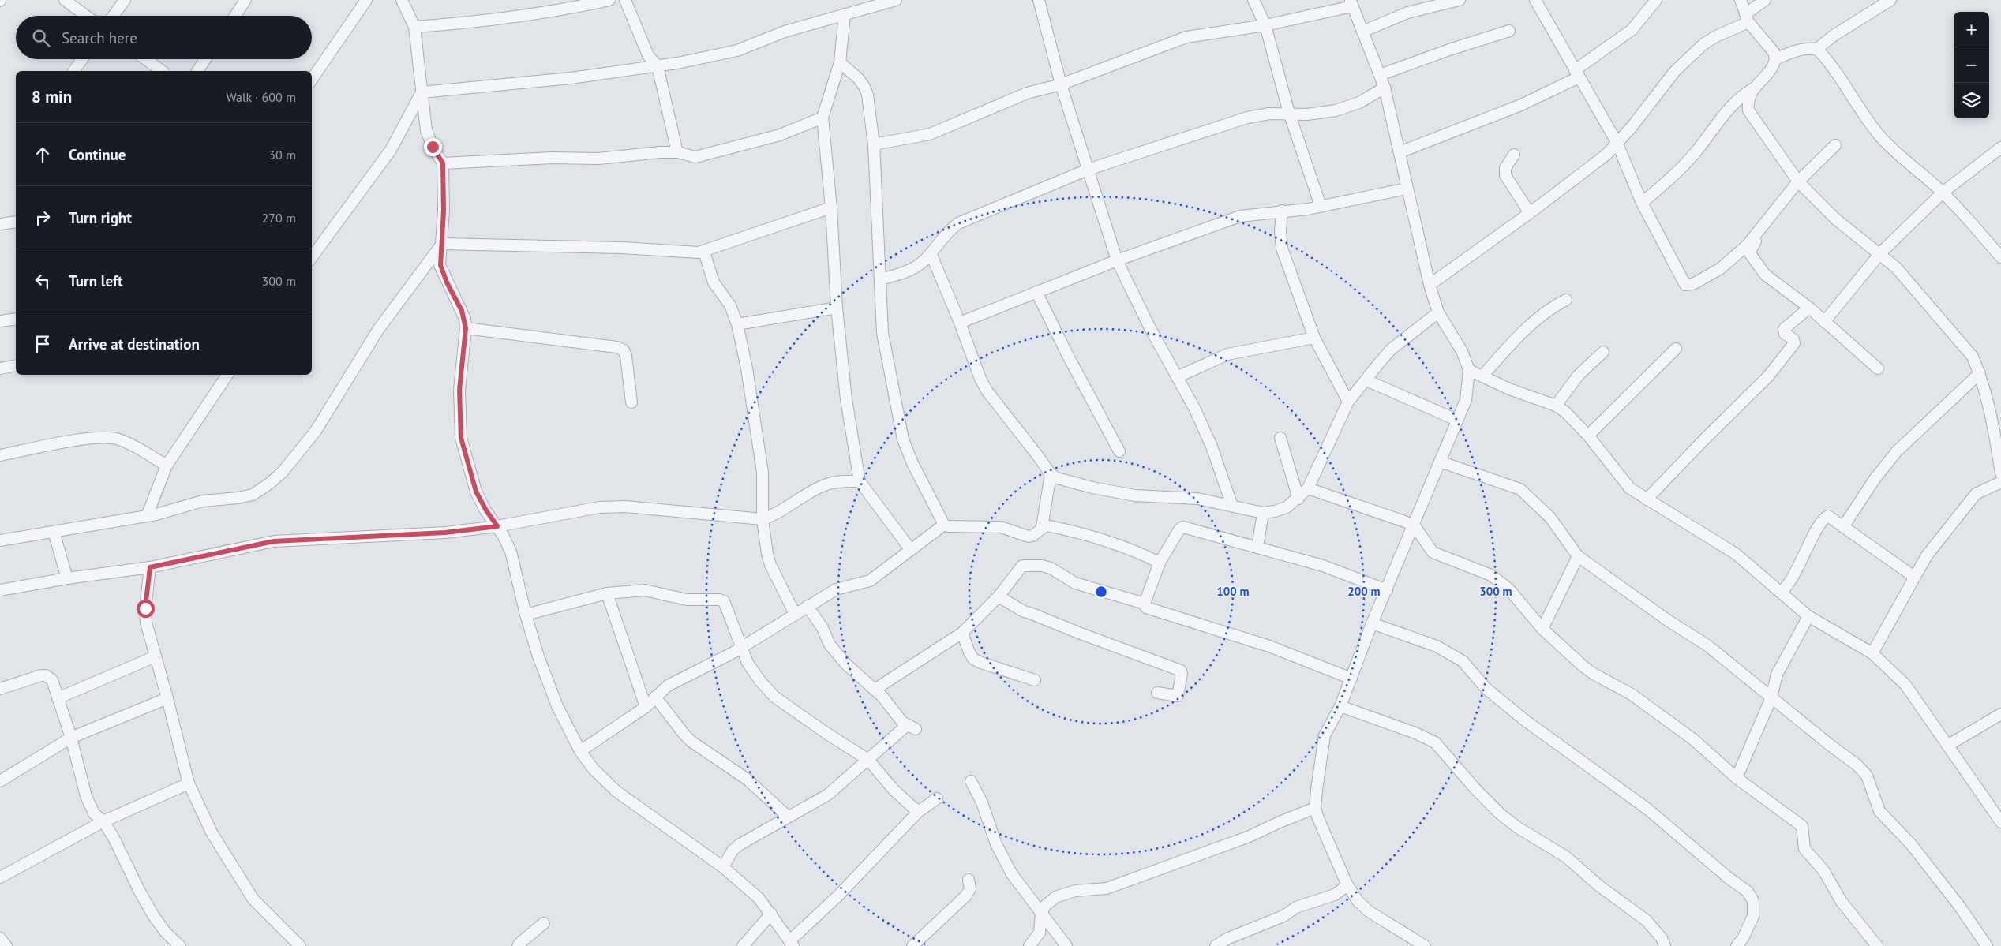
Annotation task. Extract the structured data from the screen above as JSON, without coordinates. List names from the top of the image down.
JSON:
{
  "page": {
    "map_buttons": ["+", "−"],
    "search": "Search here",
    "heading": ["8 min", "Walk · 600 m"],
    "list": [
      ["Continue", "30 m"],
      ["Turn right", "270 m"],
      ["Turn left", "300 m"],
      "Arrive at destination"
    ]
  },
  "rings": ["100 m", "200 m", "300 m"]
}
